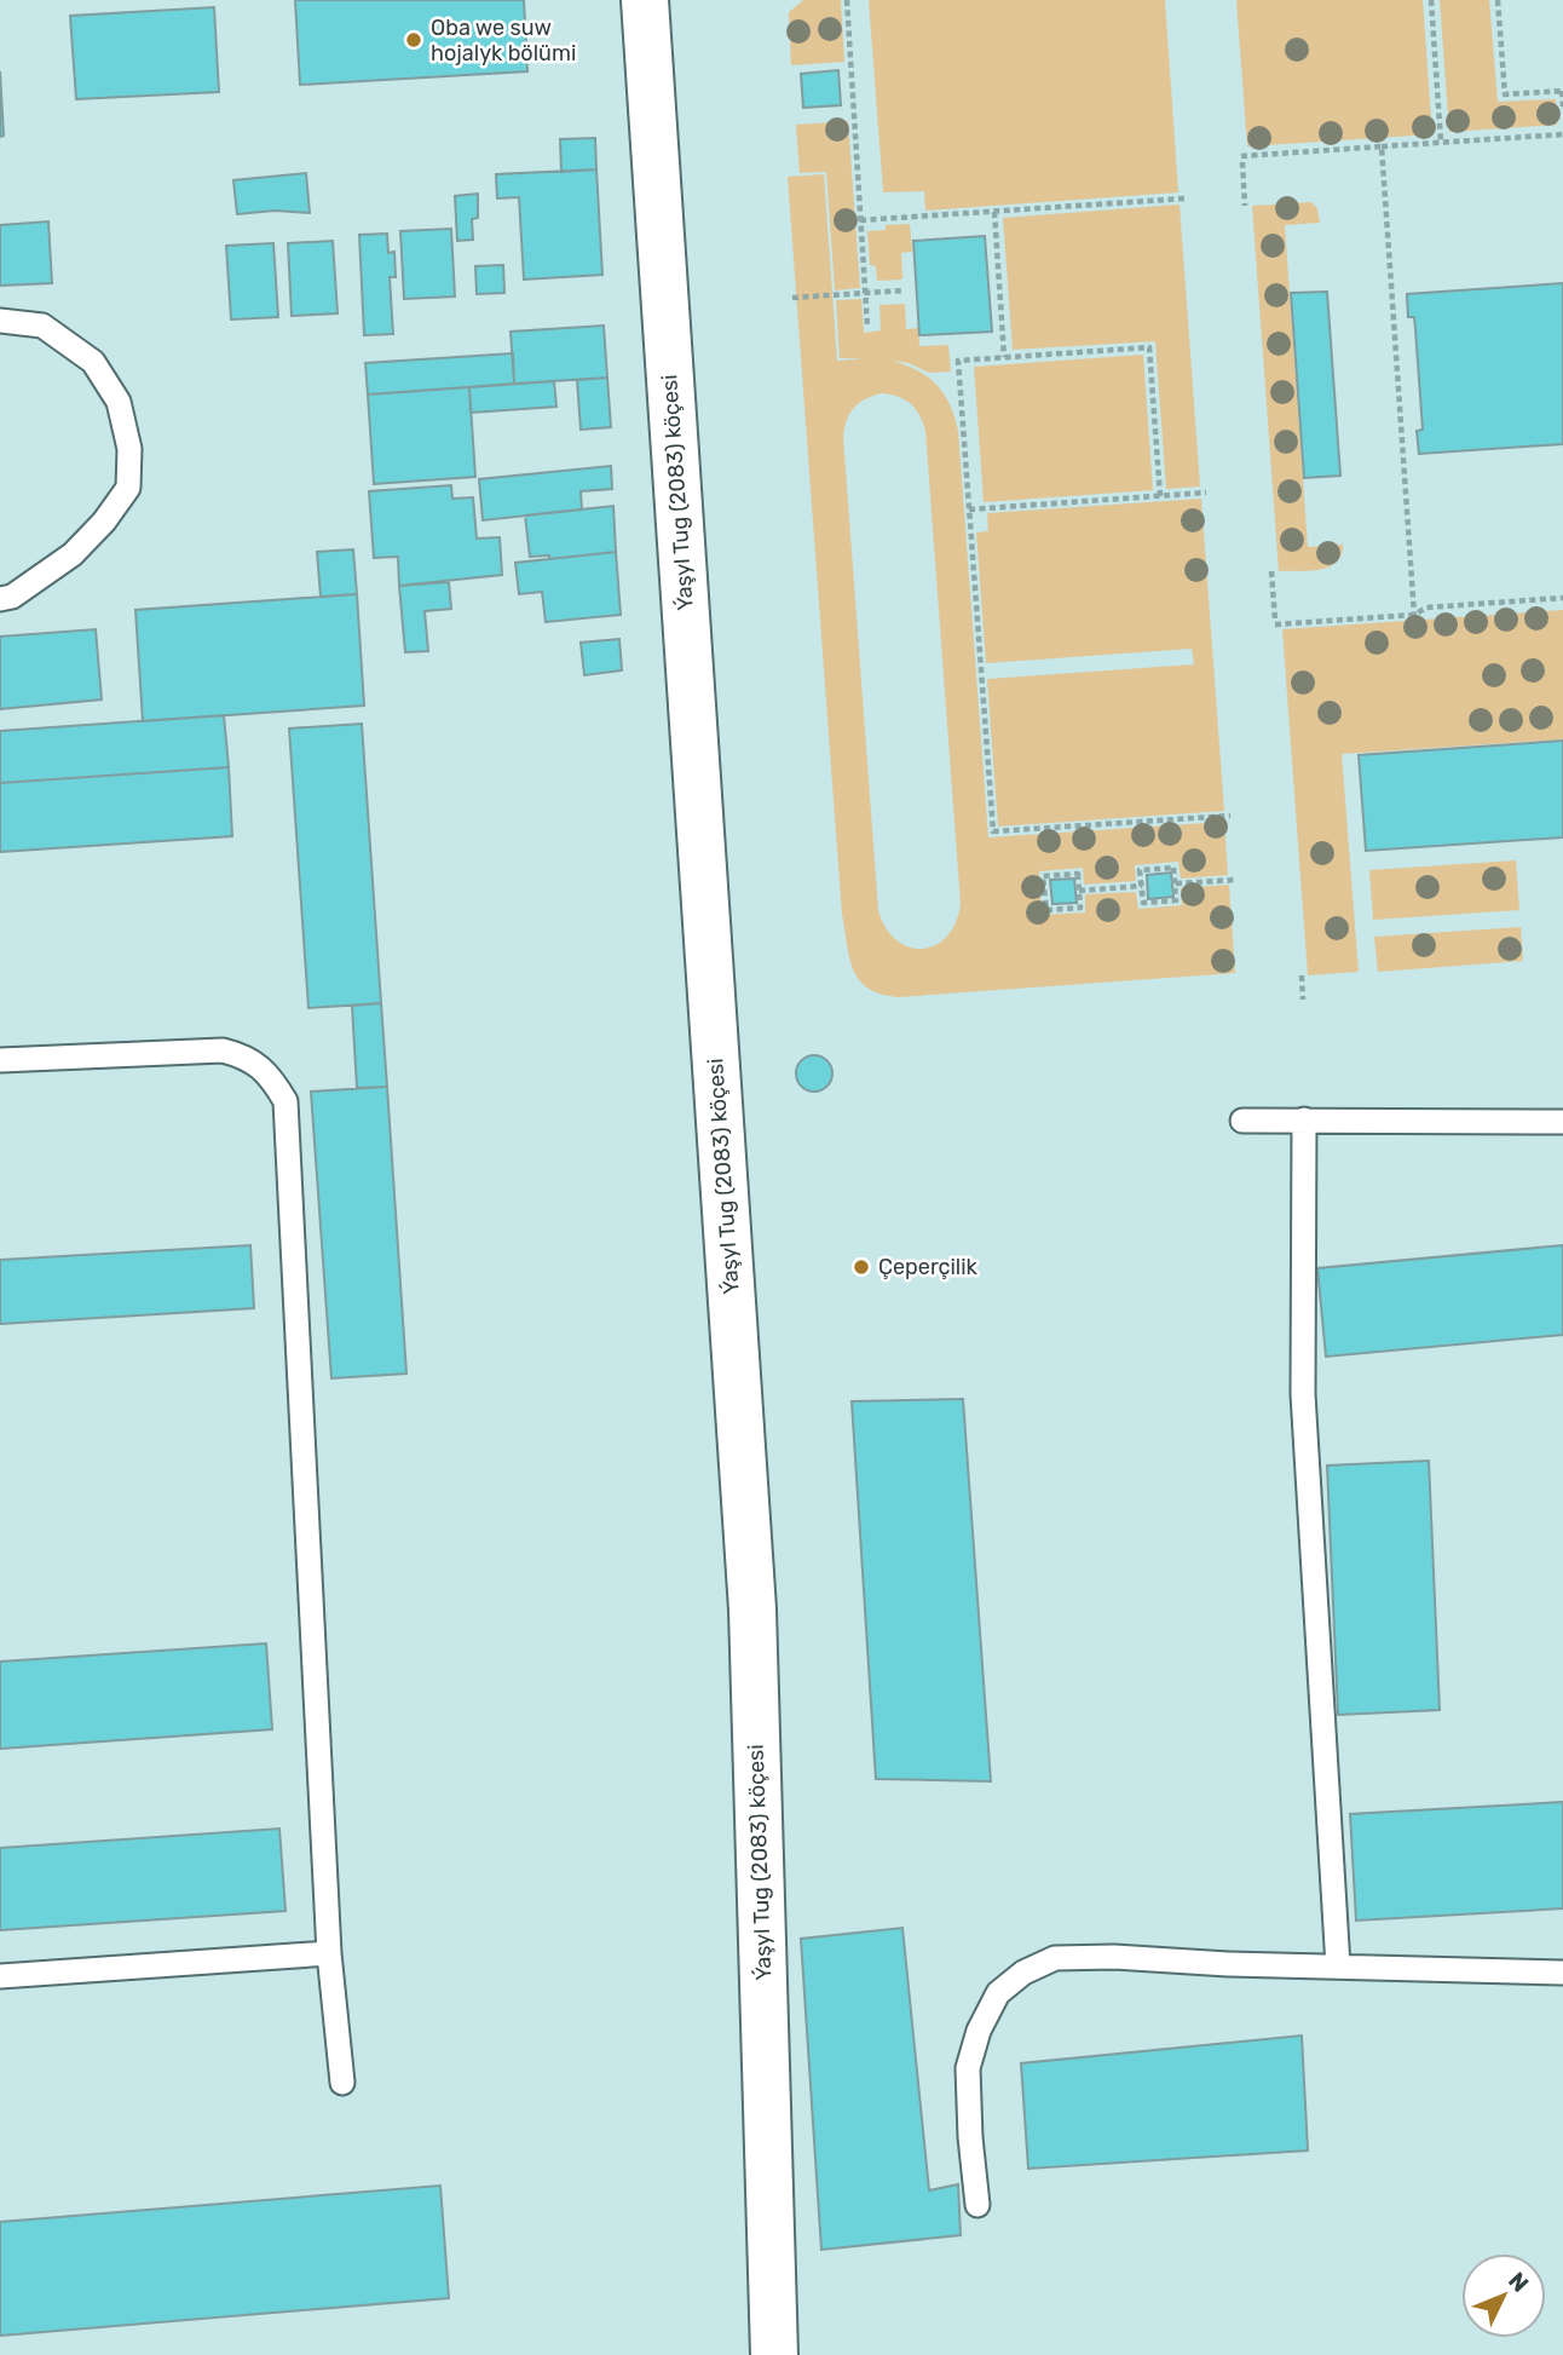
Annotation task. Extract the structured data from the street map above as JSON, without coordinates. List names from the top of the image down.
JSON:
{
  "streets": {
    "street": ["Ýaşyl Tug (2083) köçesi"]
  },
  "places": ["Oba we suw hojalyk bölümi", "Çeperçilik"],
  "north": "top right"
}
